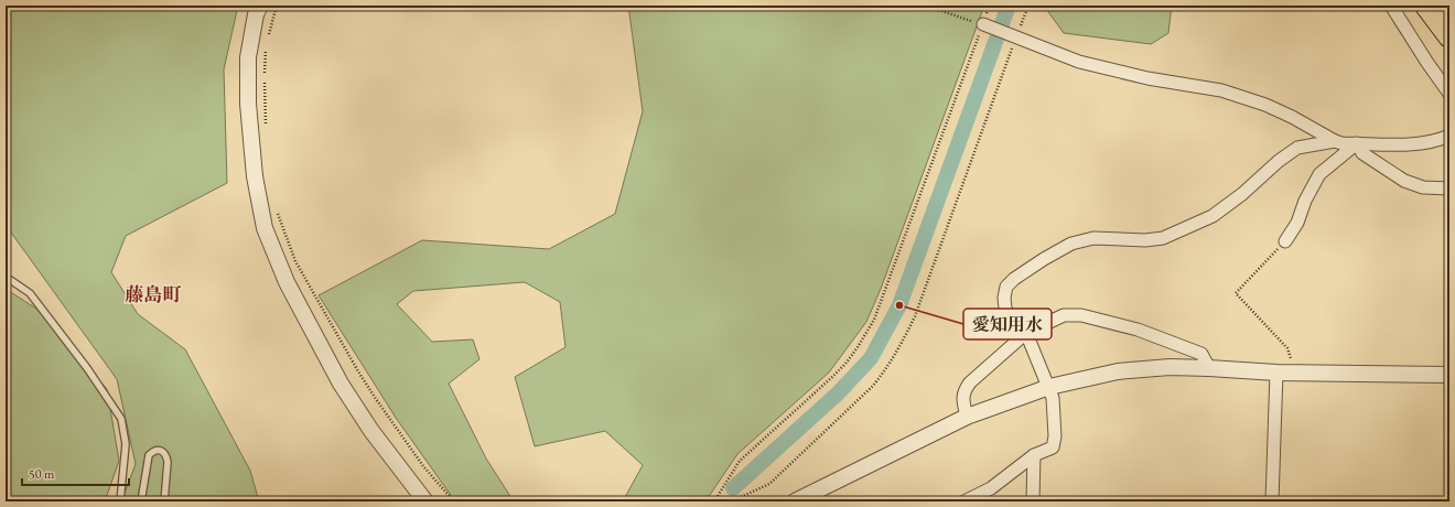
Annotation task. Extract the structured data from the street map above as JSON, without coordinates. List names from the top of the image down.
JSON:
{
  "districts": ["藤島町"],
  "places": ["愛知用水"],
  "scale_bar": "50 m"
}
